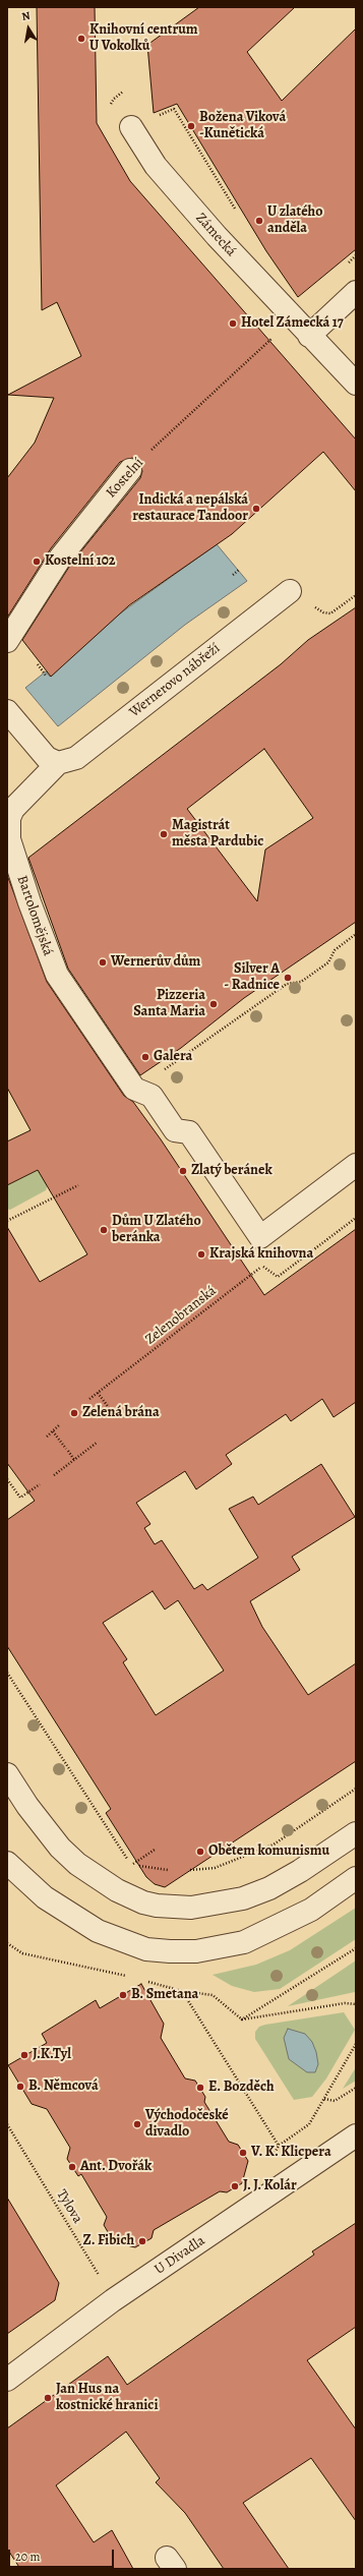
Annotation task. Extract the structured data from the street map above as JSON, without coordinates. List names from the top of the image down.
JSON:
{
  "streets": {
    "street": [
      "Zámecká",
      "Kostelní",
      "Wernerovo nábřeží",
      "Bartolomějská",
      "U Divadla"
    ],
    "path": ["Zelenobranská", "Tylova"]
  },
  "crossings": [
    ["Wernerovo nábřeží", "Bartolomějská"],
    ["Tylova", "U Divadla"]
  ],
  "places": [
    "Knihovní centrum U Vokolků",
    "Božena Viková -Kunětická",
    "U zlatého anděla",
    "Hotel Zámecká 17",
    "Indická a nepálská restaurace Tandoor",
    "Kostelní 102",
    "Magistrát města Pardubic",
    "Wernerův dům",
    "Silver A - Radnice",
    "Pizzeria Santa Maria",
    "Galera",
    "Zlatý beránek",
    "Dům U Zlatého beránka",
    "Krajská knihovna",
    "Zelená brána",
    "Obětem komunismu",
    "B. Smetana",
    "J.K.Tyl",
    "B. Němcová",
    "E. Bozděch",
    "Východočeské divadlo",
    "V. K. Klicpera",
    "Ant. Dvořák",
    "J. J. Kolár",
    "Z. Fibich",
    "Jan Hus na kostnické hranici"
  ],
  "scale_bar": "20 m",
  "north": "top"
}
